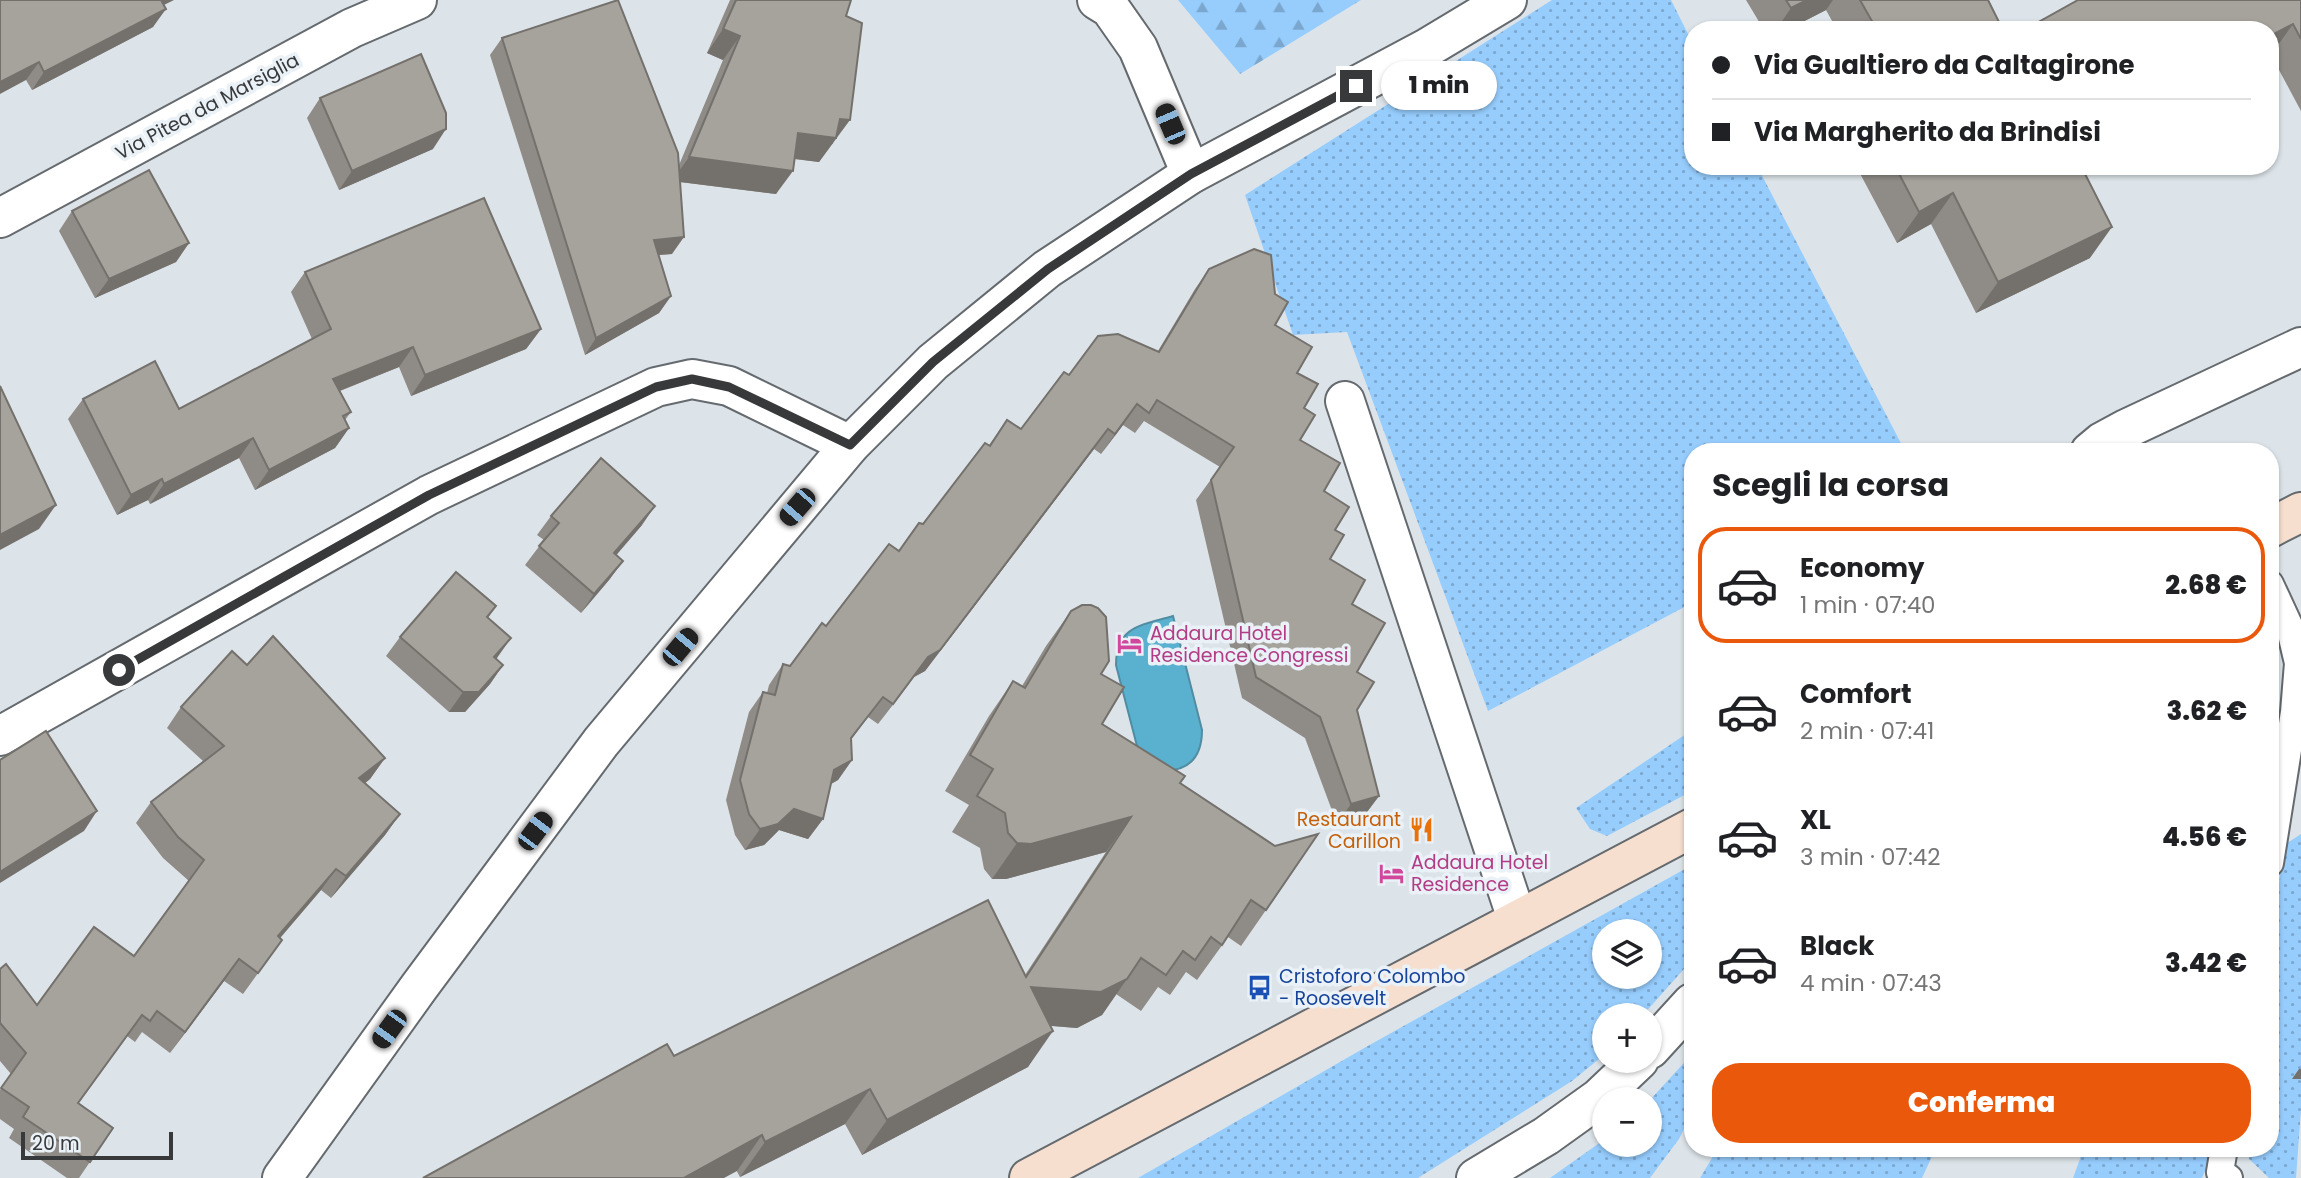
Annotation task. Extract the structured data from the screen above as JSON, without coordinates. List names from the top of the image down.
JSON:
{
  "streets": {
    "street": ["Via Pitea da Marsiglia"]
  },
  "places": {
    "hotel": ["Addaura Hotel Residence Congressi", "Addaura Hotel Residence"],
    "restaurant": ["Restaurant Carillon"],
    "bus stop": ["Cristoforo Colombo - Roosevelt"]
  },
  "scale_bar": "20 m",
  "page": {
    "banner": ["Via Gualtiero da Caltagirone", "Via Margherito da Brindisi"],
    "bubble": "1 min",
    "heading": "Scegli la corsa",
    "list": [
      {
        "name": "Economy",
        "note": "1 min · 07:40",
        "value": "2.68 €"
      },
      {
        "name": "Comfort",
        "note": "2 min · 07:41",
        "value": "3.62 €"
      },
      {
        "name": "XL",
        "note": "3 min · 07:42",
        "value": "4.56 €"
      },
      {
        "name": "Black",
        "note": "4 min · 07:43",
        "value": "3.42 €"
      }
    ],
    "map_buttons": ["+", "−"],
    "buttons": "Conferma",
    "scale": "20 m"
  }
}
